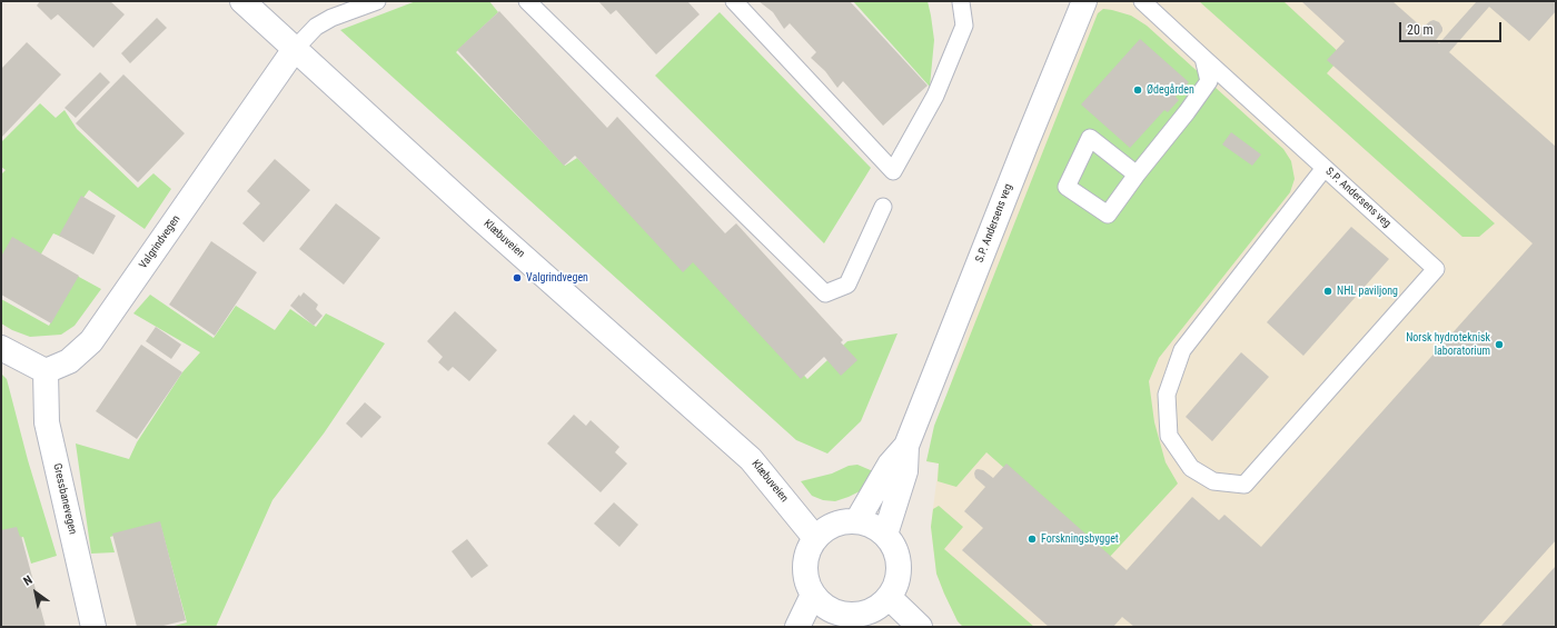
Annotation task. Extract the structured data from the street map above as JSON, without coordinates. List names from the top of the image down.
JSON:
{
  "streets": {
    "street": [
      "S.P. Andersens veg",
      "Klæbuveien",
      "Valgrindvegen",
      "Gressbanevegen"
    ]
  },
  "crossings": [
    ["S.P. Andersens veg", "Klæbuveien"],
    ["Klæbuveien", "Valgrindvegen"],
    ["Valgrindvegen", "Gressbanevegen"]
  ],
  "places": [
    "Ødegården",
    "Valgrindvegen",
    "NHL paviljong",
    "Norsk hydroteknisk laboratorium",
    "Forskningsbygget"
  ],
  "scale_bar": "20 m",
  "north": "top left"
}
